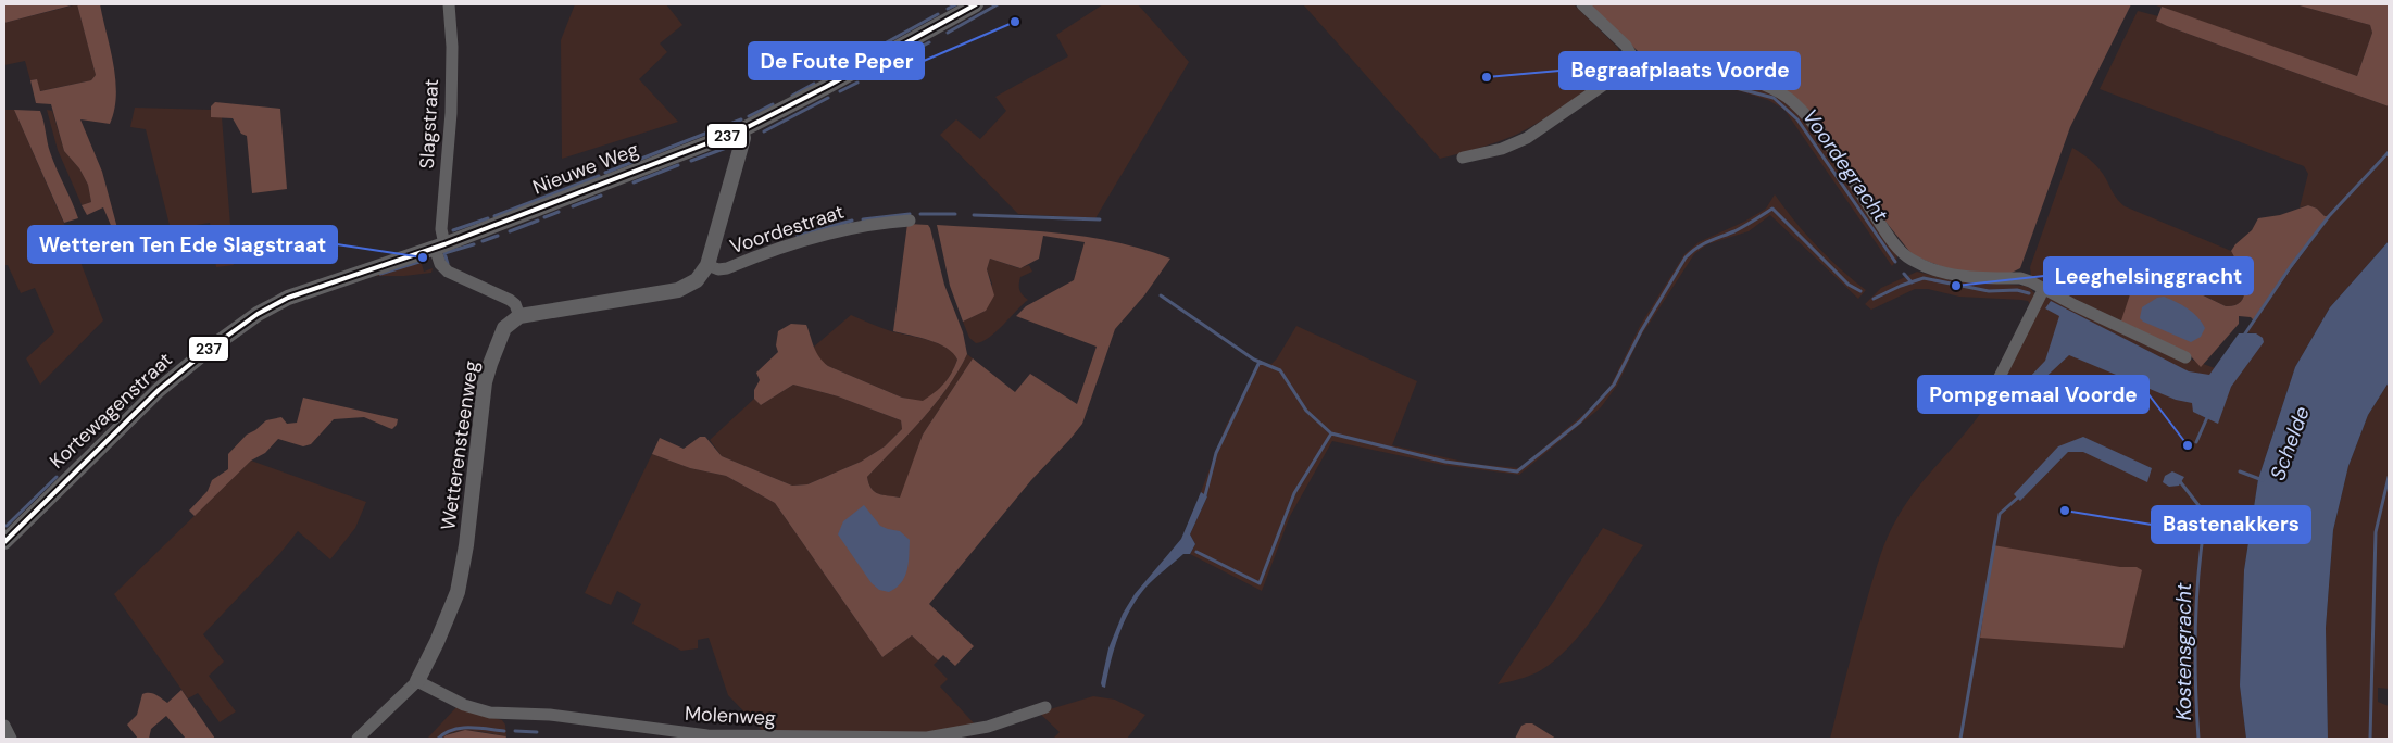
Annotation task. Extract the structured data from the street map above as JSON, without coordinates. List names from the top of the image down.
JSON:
{
  "streets": {
    "street": [
      "Slagstraat",
      "Nieuwe Weg",
      "Voordestraat",
      "Kortewagenstraat",
      "Wetterensteenweg",
      "Molenweg"
    ]
  },
  "crossings": [
    ["Slagstraat", "Nieuwe Weg"],
    ["Slagstraat", "Kortewagenstraat"],
    ["Nieuwe Weg", "Kortewagenstraat"],
    ["Wetterensteenweg", "Molenweg"]
  ],
  "water": ["Voordegracht", "Schelde", "Kostensgracht"],
  "places": [
    "De Foute Peper",
    "Begraafplaats Voorde",
    "Wetteren Ten Ede Slagstraat",
    "Leeghelsinggracht",
    "Pompgemaal Voorde",
    "Bastenakkers"
  ],
  "lines": ["transit line 237"]
}
